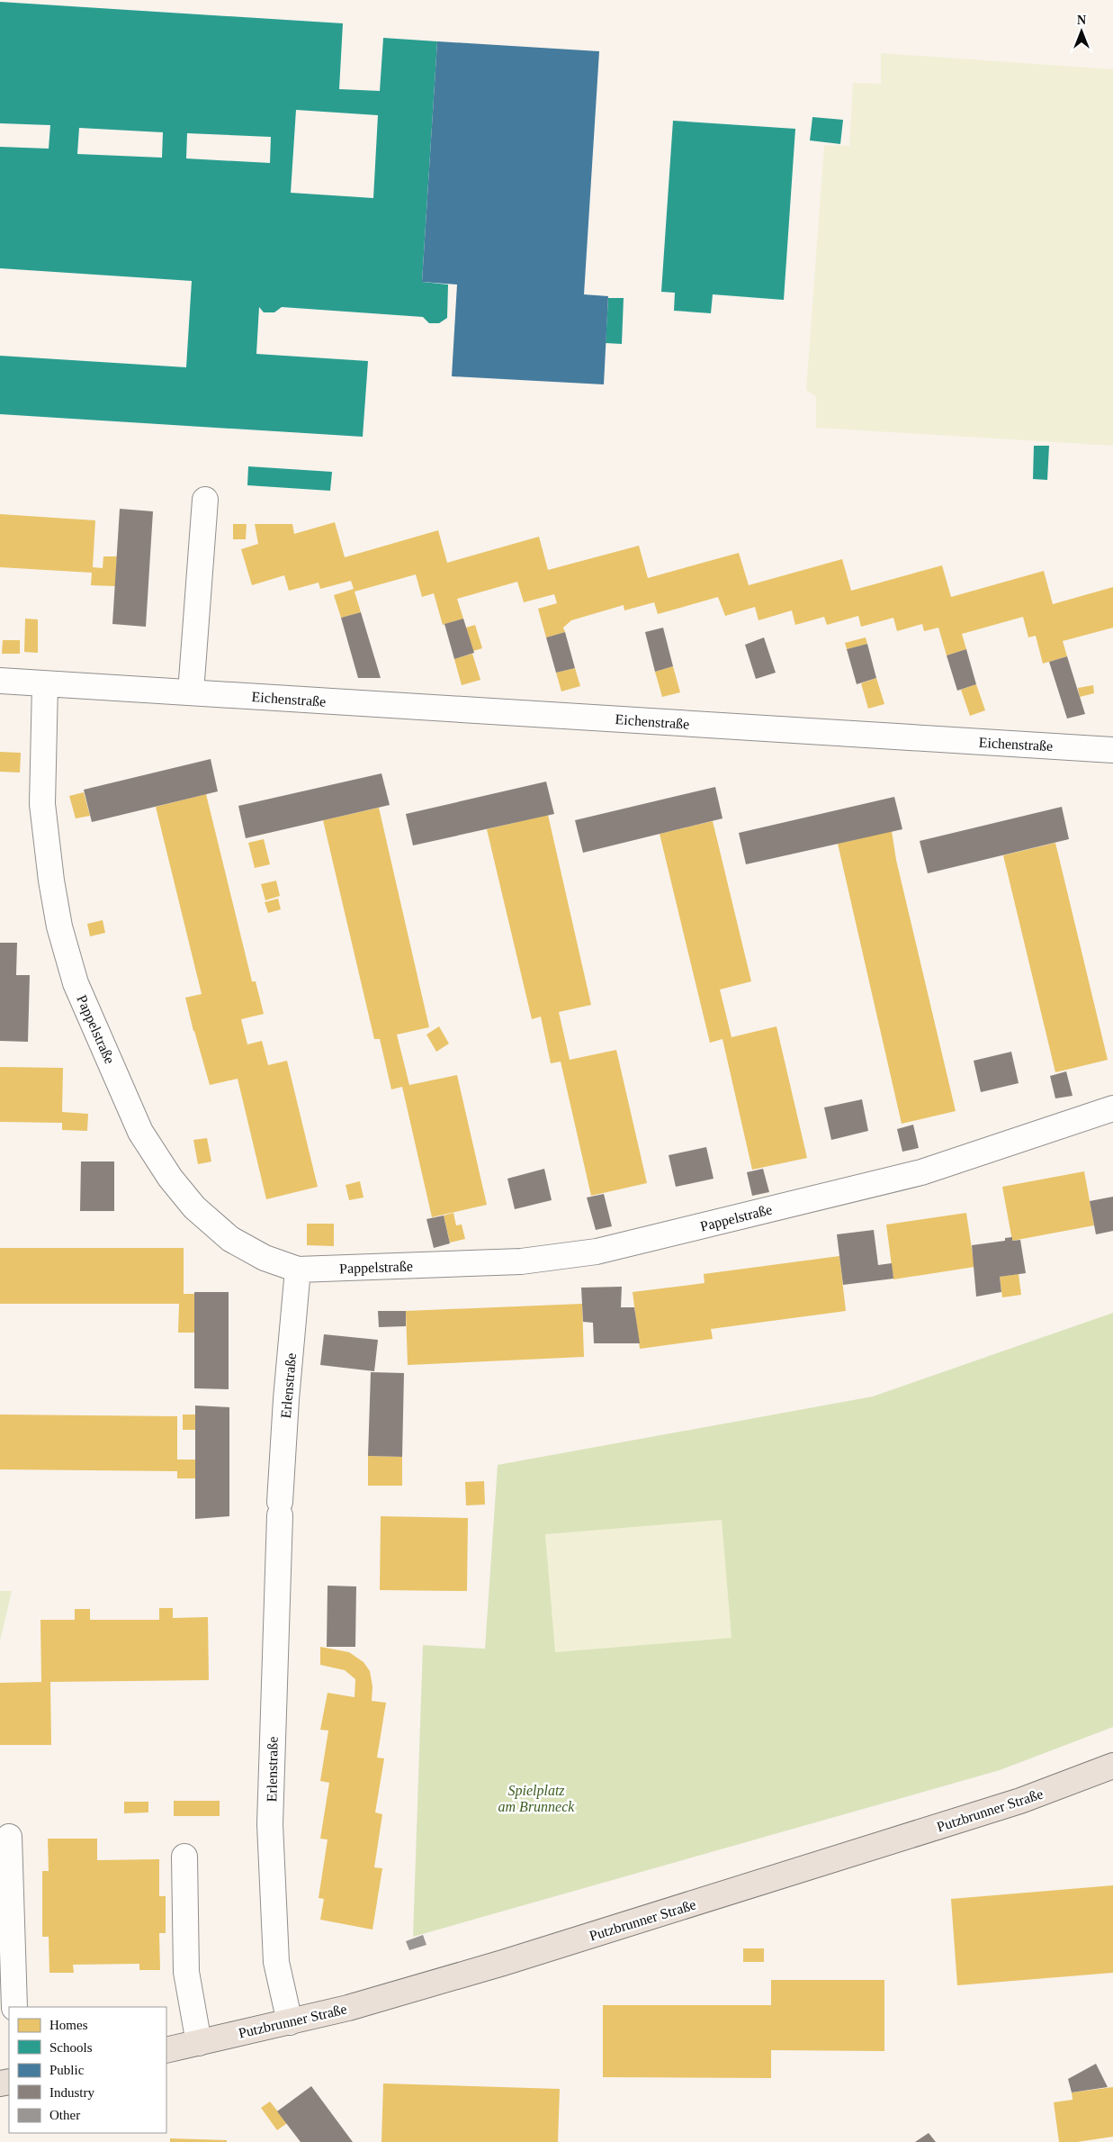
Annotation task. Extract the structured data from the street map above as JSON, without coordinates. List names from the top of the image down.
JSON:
{
  "streets": {
    "main road": ["Putzbrunner Straße"],
    "street": ["Eichenstraße", "Pappelstraße", "Erlenstraße"]
  },
  "crossings": [
    ["Eichenstraße", "Pappelstraße"],
    ["Pappelstraße", "Erlenstraße"],
    ["Erlenstraße", "Putzbrunner Straße"]
  ],
  "parks": ["Spielplatz am Brunneck"],
  "legend": [
    "Homes",
    "Schools",
    "Public",
    "Industry",
    "Other"
  ],
  "north": "top"
}
